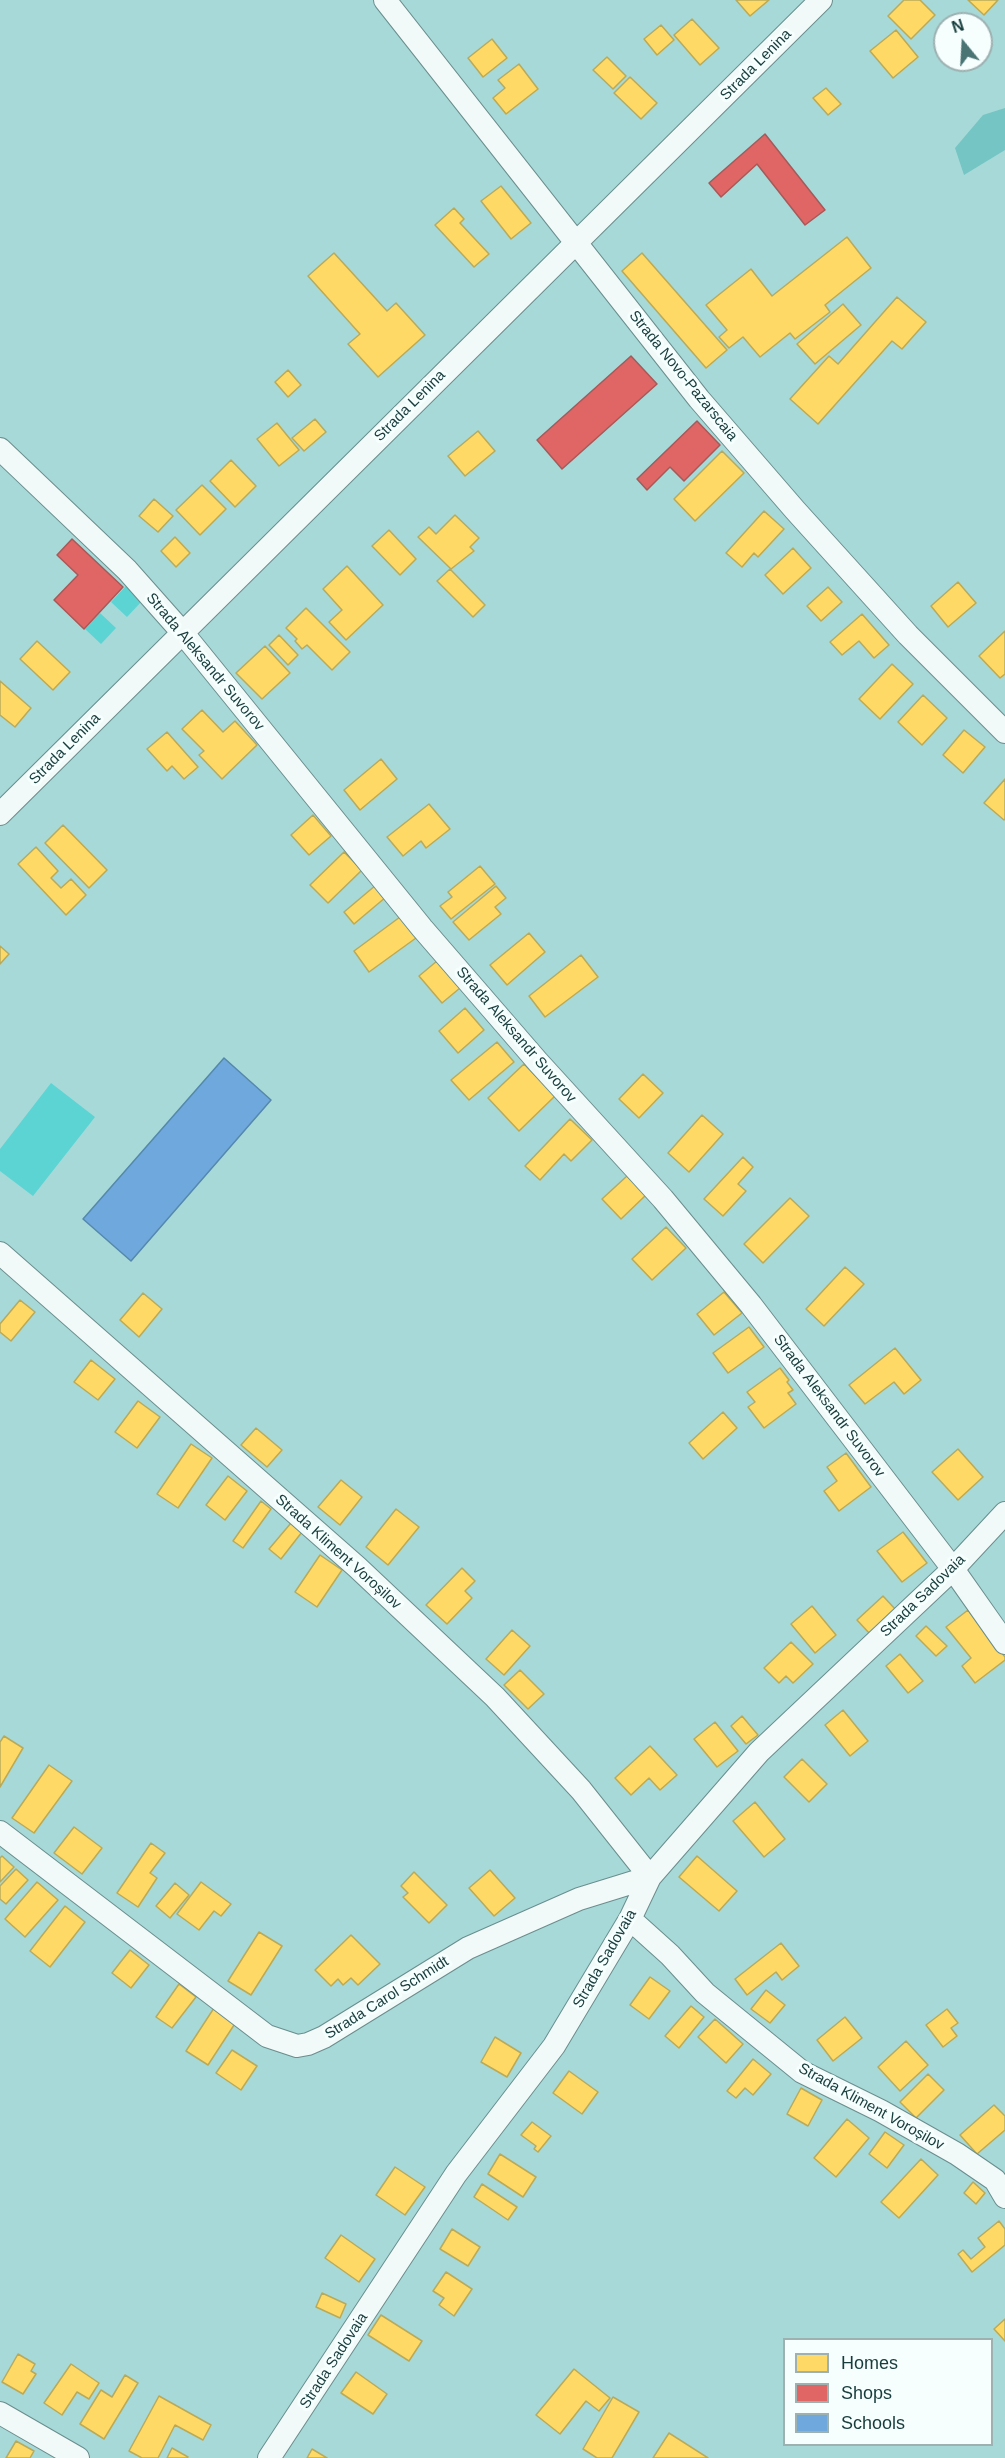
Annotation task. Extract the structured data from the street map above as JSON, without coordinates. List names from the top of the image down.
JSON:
{
  "streets": {
    "street": [
      "Strada Lenina",
      "Strada Novo-Pazarscaia",
      "Strada Aleksandr Suvorov",
      "Strada Kliment Voroșilov",
      "Strada Sadovaia",
      "Strada Carol Schmidt"
    ]
  },
  "crossings": [
    ["Strada Lenina", "Strada Novo-Pazarscaia"],
    ["Strada Lenina", "Strada Aleksandr Suvorov"],
    ["Strada Aleksandr Suvorov", "Strada Sadovaia"],
    ["Strada Kliment Voroșilov", "Strada Sadovaia"],
    ["Strada Kliment Voroșilov", "Strada Carol Schmidt"],
    ["Strada Sadovaia", "Strada Carol Schmidt"]
  ],
  "legend": ["Homes", "Shops", "Schools"],
  "north": "top"
}
